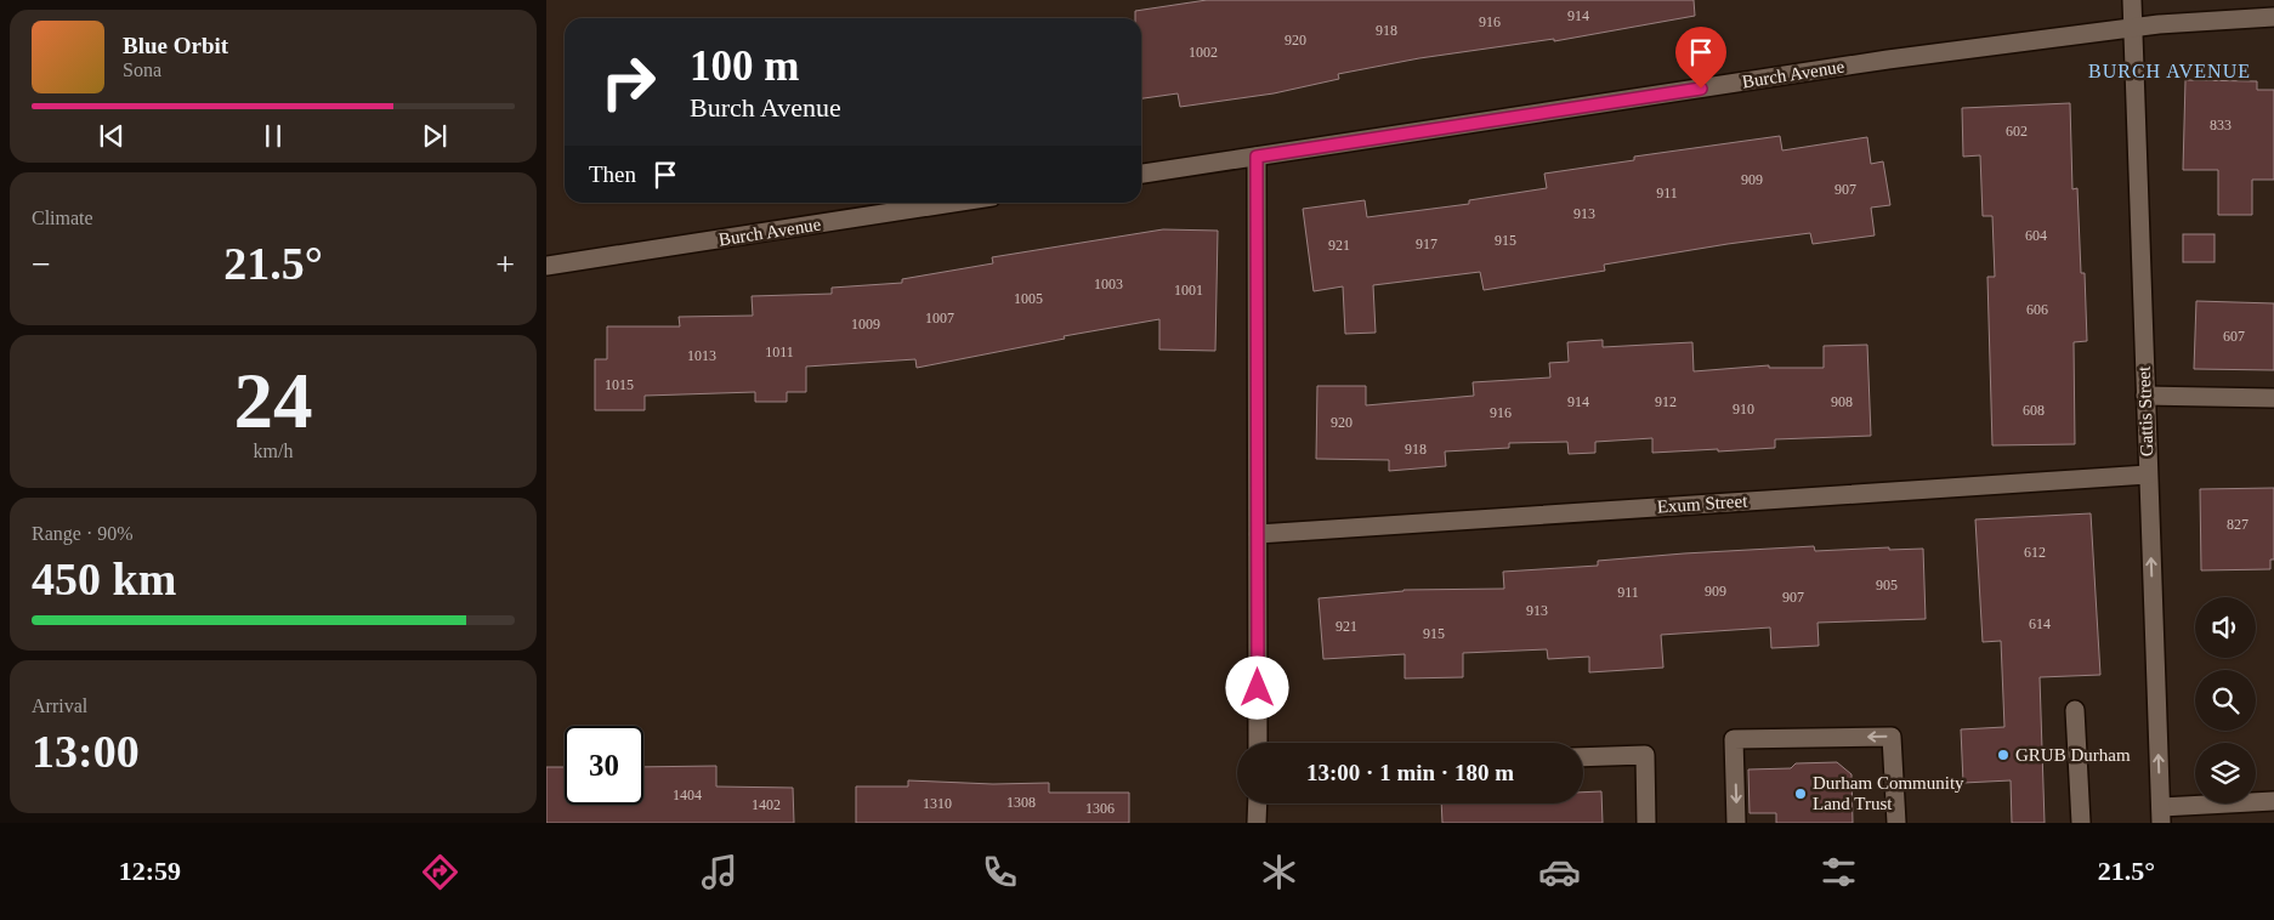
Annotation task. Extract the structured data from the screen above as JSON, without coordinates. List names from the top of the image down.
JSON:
{
  "streets": {
    "street": ["Burch Avenue", "Gattis Street", "Exum Street"]
  },
  "crossings": [
    ["Burch Avenue", "Gattis Street"],
    ["Gattis Street", "Exum Street"]
  ],
  "districts": ["BURCH AVENUE"],
  "places": ["GRUB Durham", "Durham Community Land Trust"],
  "house_numbers": [
    "914",
    "916",
    "918",
    "920",
    "1002",
    "833",
    "602",
    "909",
    "907",
    "911",
    "913",
    "604",
    "915",
    "917",
    "921",
    "1003",
    "1001",
    "1005",
    "606",
    "1007",
    "1009",
    "607",
    "1011",
    "1013",
    "1015",
    "914",
    "912",
    "908",
    "910",
    "608",
    "916",
    "920",
    "918",
    "827",
    "612",
    "905",
    "909",
    "911",
    "907",
    "913",
    "614",
    "921",
    "915",
    "1404",
    "1308",
    "1310",
    "1402",
    "1306"
  ],
  "page": {
    "turn": ["100 m", "Burch Avenue"],
    "song": ["Blue Orbit", "Sona"],
    "then": "Then",
    "tile": [
      "Climate",
      ["24", "km/h"],
      ["Range · 90%", "450 km"],
      ["Arrival", "13:00"]
    ],
    "heat": ["−", "21.5°", "+"],
    "limit": "30",
    "trip": "13:00 · 1 min · 180 m",
    "tabs": ["12:59", "21.5°"]
  }
}
